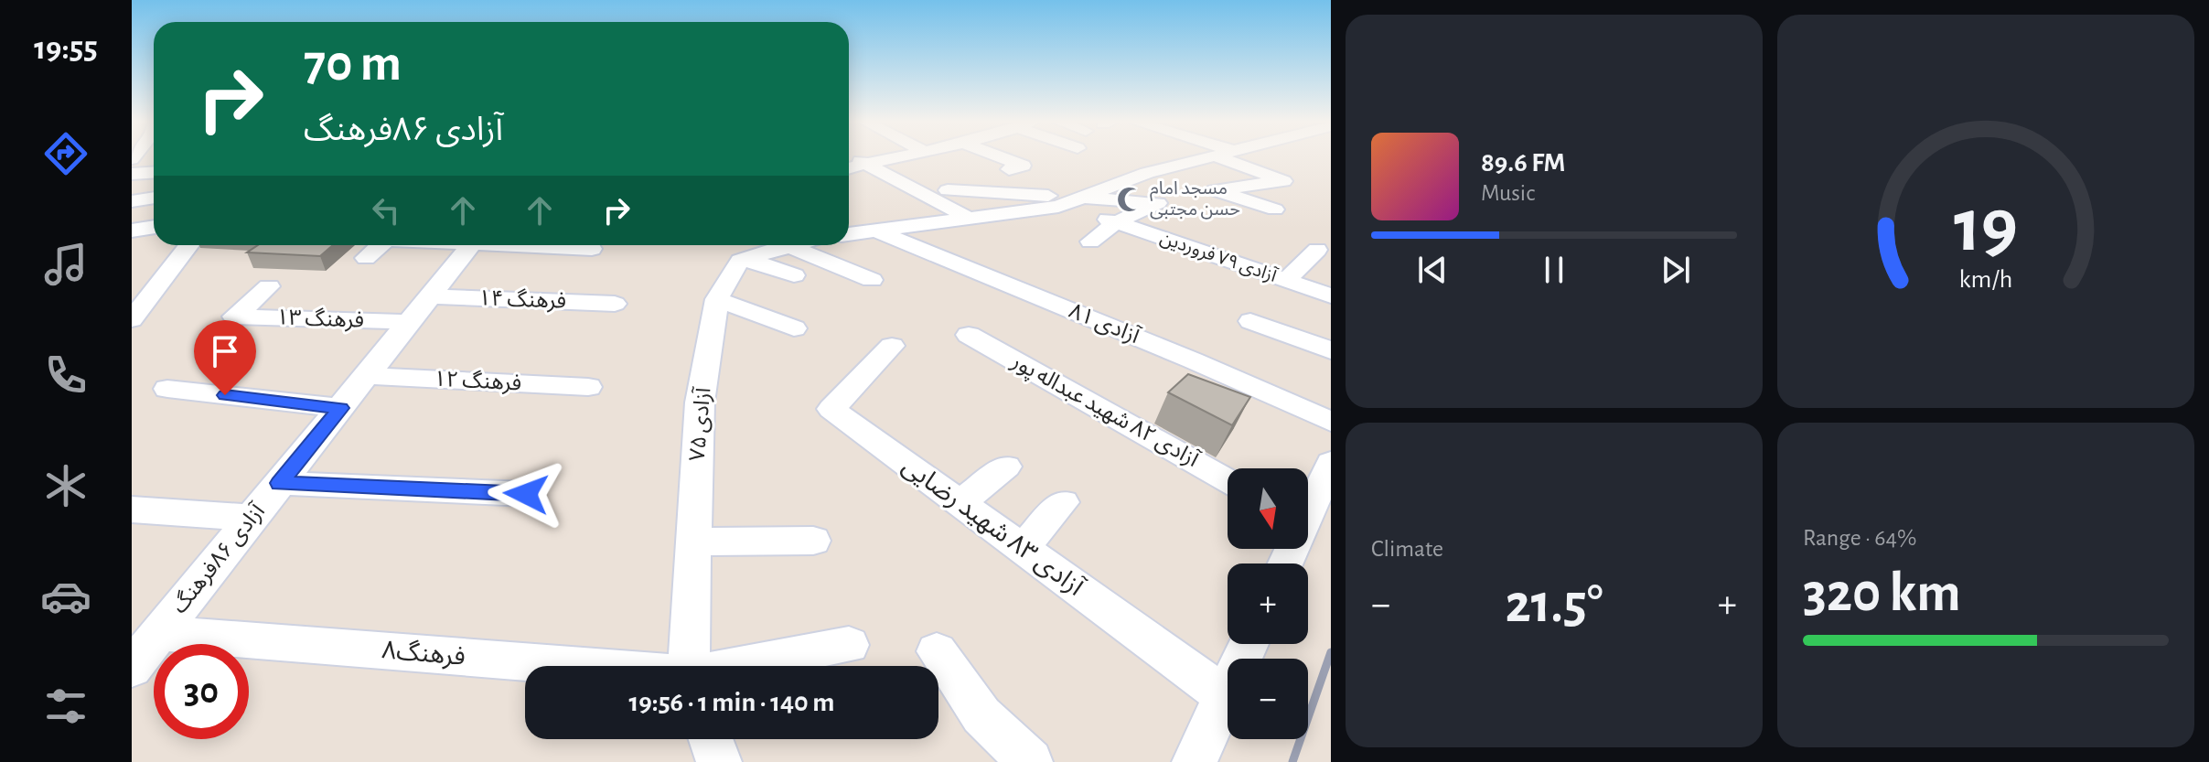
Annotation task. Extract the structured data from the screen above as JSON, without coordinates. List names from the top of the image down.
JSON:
{
  "streets": {
    "street": [
      "آزادی ۷۹ فروردین",
      "فرهنگ ۱۴",
      "فرهنگ ۱۳",
      "آزادی ۸۱",
      "فرهنگ ۱۲",
      "آزادی ۸۲ شهید عبداله پور",
      "آزادی ۷۵",
      "آزادی ۸۳ شهید رضایی",
      "آزادی ۸۶فرهنگ",
      "فرهنگ۸"
    ]
  },
  "crossings": [
    ["فرهنگ ۱۴", "آزادی ۸۶فرهنگ"],
    ["فرهنگ ۱۳", "آزادی ۸۶فرهنگ"],
    ["فرهنگ ۱۲", "آزادی ۸۶فرهنگ"],
    ["آزادی ۸۶فرهنگ", "فرهنگ۸"]
  ],
  "places": {
    "mosque": ["مسجد امام حسن مجتبی"]
  },
  "north": "bottom",
  "page": {
    "tabs": "19:55",
    "turn": ["70 m", "آزادی ۸۶فرهنگ"],
    "song": ["89.6 FM", "Music"],
    "tile": [
      "Climate",
      ["Range · 64%", "320 km"]
    ],
    "map_buttons": ["+", "−"],
    "heat": ["−", "21.5°", "+"],
    "limit": "30",
    "trip": "19:56 · 1 min · 140 m",
    "gauge": ["19", "km/h"]
  }
}
